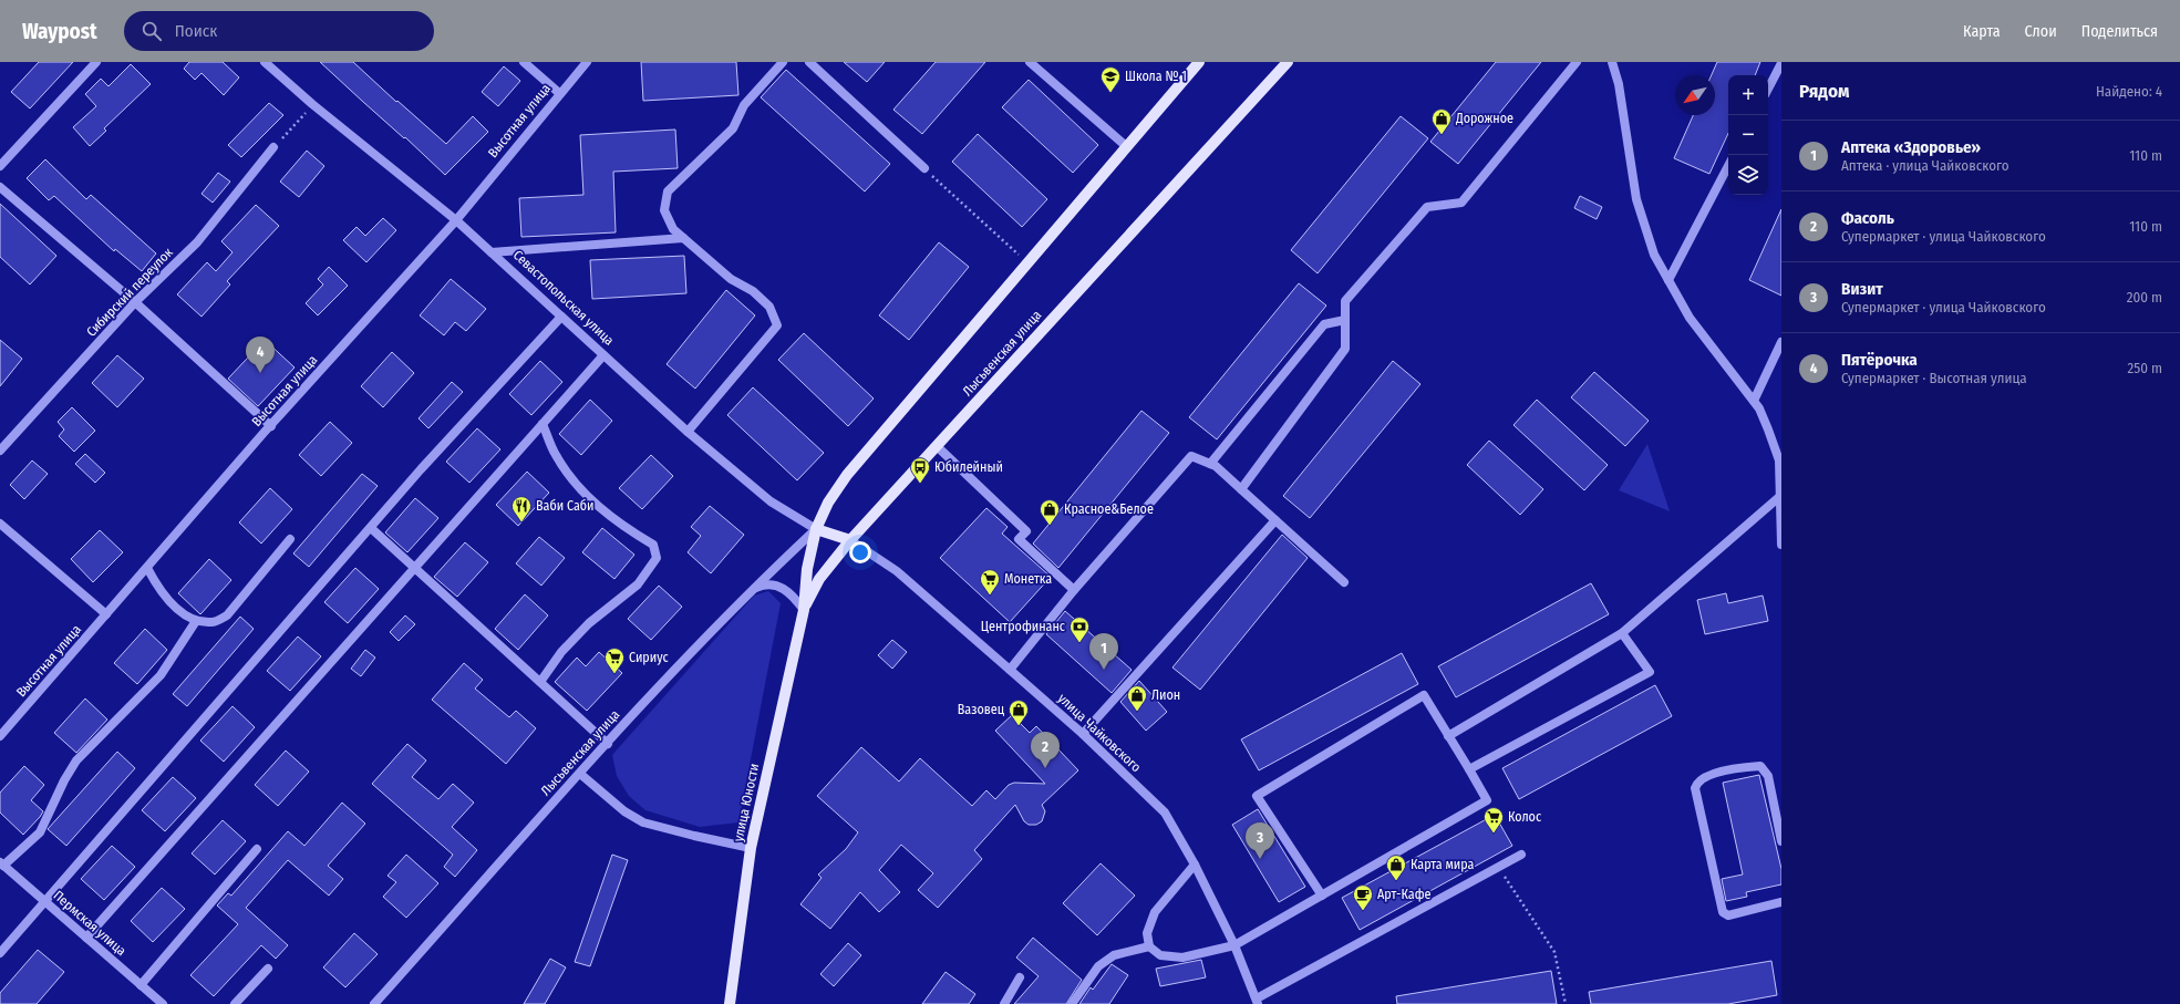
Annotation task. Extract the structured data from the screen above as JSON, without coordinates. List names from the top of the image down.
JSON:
{
  "streets": {
    "main road": ["Севастопольская улица", "Лысьвенская улица", "улица Юности"],
    "street": [
      "Высотная улица",
      "Сибирский переулок",
      "улица Чайковского",
      "Пермская улица"
    ]
  },
  "crossings": [
    ["Высотная улица", "Севастопольская улица"],
    ["Севастопольская улица", "Лысьвенская улица"],
    ["Севастопольская улица", "улица Чайковского"],
    ["Лысьвенская улица", "улица Чайковского"],
    ["Лысьвенская улица", "улица Юности"]
  ],
  "places": {
    "school or university": ["Школа № 1"],
    "shop": [
      "Дорожное",
      "Красное&Белое",
      "Лион",
      "Вазовец",
      "Карта мира"
    ],
    "bus stop": ["Юбилейный"],
    "restaurant": ["Ваби Саби"],
    "supermarket": ["Монетка", "Сириус", "Колос"],
    "bank": ["Центрофинанс"],
    "cafe": ["Арт-Кафе"]
  },
  "north": "bottom left",
  "page": {
    "header": "Waypost",
    "search": "Поиск",
    "nav": ["Карта", "Слои", "Поделиться"],
    "heading": ["Рядом", "Найдено: 4"],
    "map_buttons": ["+", "−"],
    "list": [
      {
        "mark": "1",
        "name": "Аптека «Здоровье»",
        "note": "Аптека · улица Чайковского",
        "value": "110 m"
      },
      {
        "mark": "2",
        "name": "Фасоль",
        "note": "Супермаркет · улица Чайковского",
        "value": "110 m"
      },
      {
        "mark": "3",
        "name": "Визит",
        "note": "Супермаркет · улица Чайковского",
        "value": "200 m"
      },
      {
        "mark": "4",
        "name": "Пятёрочка",
        "note": "Супермаркет · Высотная улица",
        "value": "250 m"
      }
    ],
    "pins": [
      "4",
      "1",
      "2",
      "3"
    ]
  }
}
